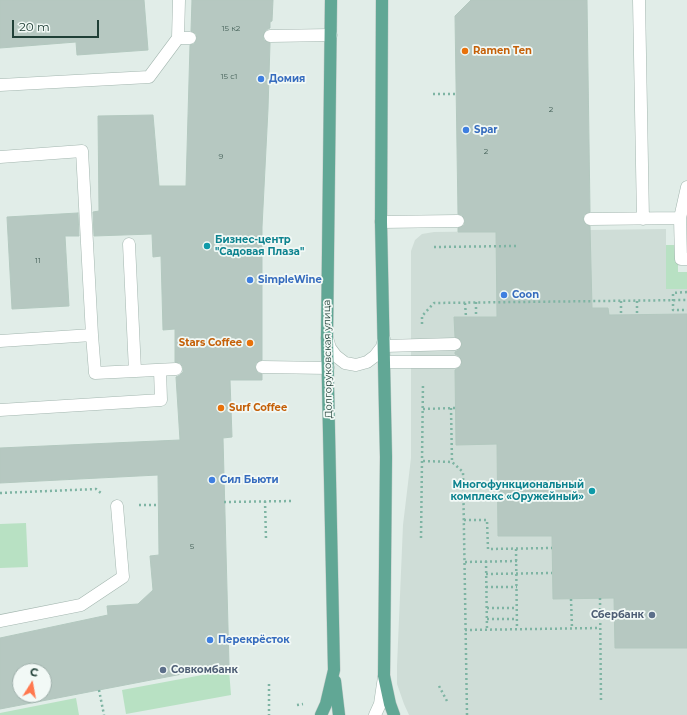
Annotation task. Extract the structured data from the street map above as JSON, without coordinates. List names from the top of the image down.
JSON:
{
  "streets": {
    "main road": ["Долгоруковская улица"]
  },
  "places": [
    "Ramen Ten",
    "Домия",
    "Spar",
    "Бизнес-центр \"Садовая Плаза\"",
    "SimpleWine",
    "Coon",
    "Stars Coffee",
    "Surf Coffee",
    "Сил Бьюти",
    "Многофункциональный комплекс «Оружейный»",
    "Сбербанк",
    "Перекрёсток",
    "Совкомбанк"
  ],
  "house_numbers": [
    "15 к2",
    "15 с1",
    "2",
    "2",
    "9",
    "11",
    "5"
  ],
  "scale_bar": "20 m",
  "north": "top"
}
